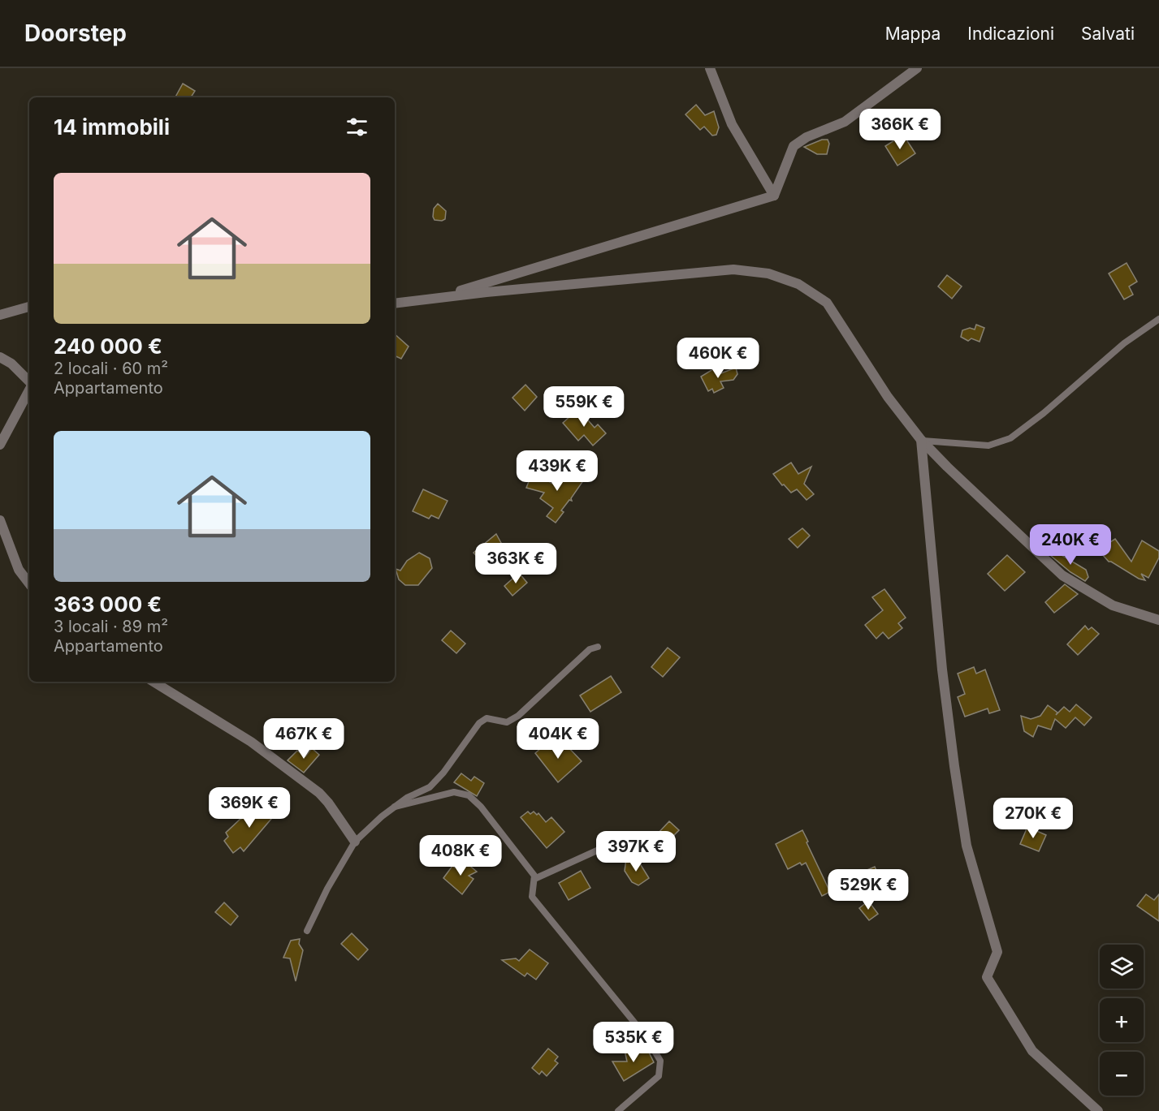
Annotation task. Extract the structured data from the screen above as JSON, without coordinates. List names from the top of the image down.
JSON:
{
  "page": {
    "header": "Doorstep",
    "nav": ["Mappa", "Indicazioni", "Salvati"],
    "heading": "14 immobili",
    "price": [
      "366K €",
      "460K €",
      "559K €",
      "439K €",
      "240K €",
      "363K €",
      "467K €",
      "404K €",
      "369K €",
      "270K €",
      "397K €",
      "408K €",
      "529K €",
      "535K €"
    ],
    "list": [
      {
        "name": "240 000 €",
        "note": "2 locali · 60 m² · Appartamento"
      },
      {
        "name": "363 000 €",
        "note": "3 locali · 89 m² · Appartamento"
      }
    ],
    "map_buttons": ["+", "−"]
  }
}
